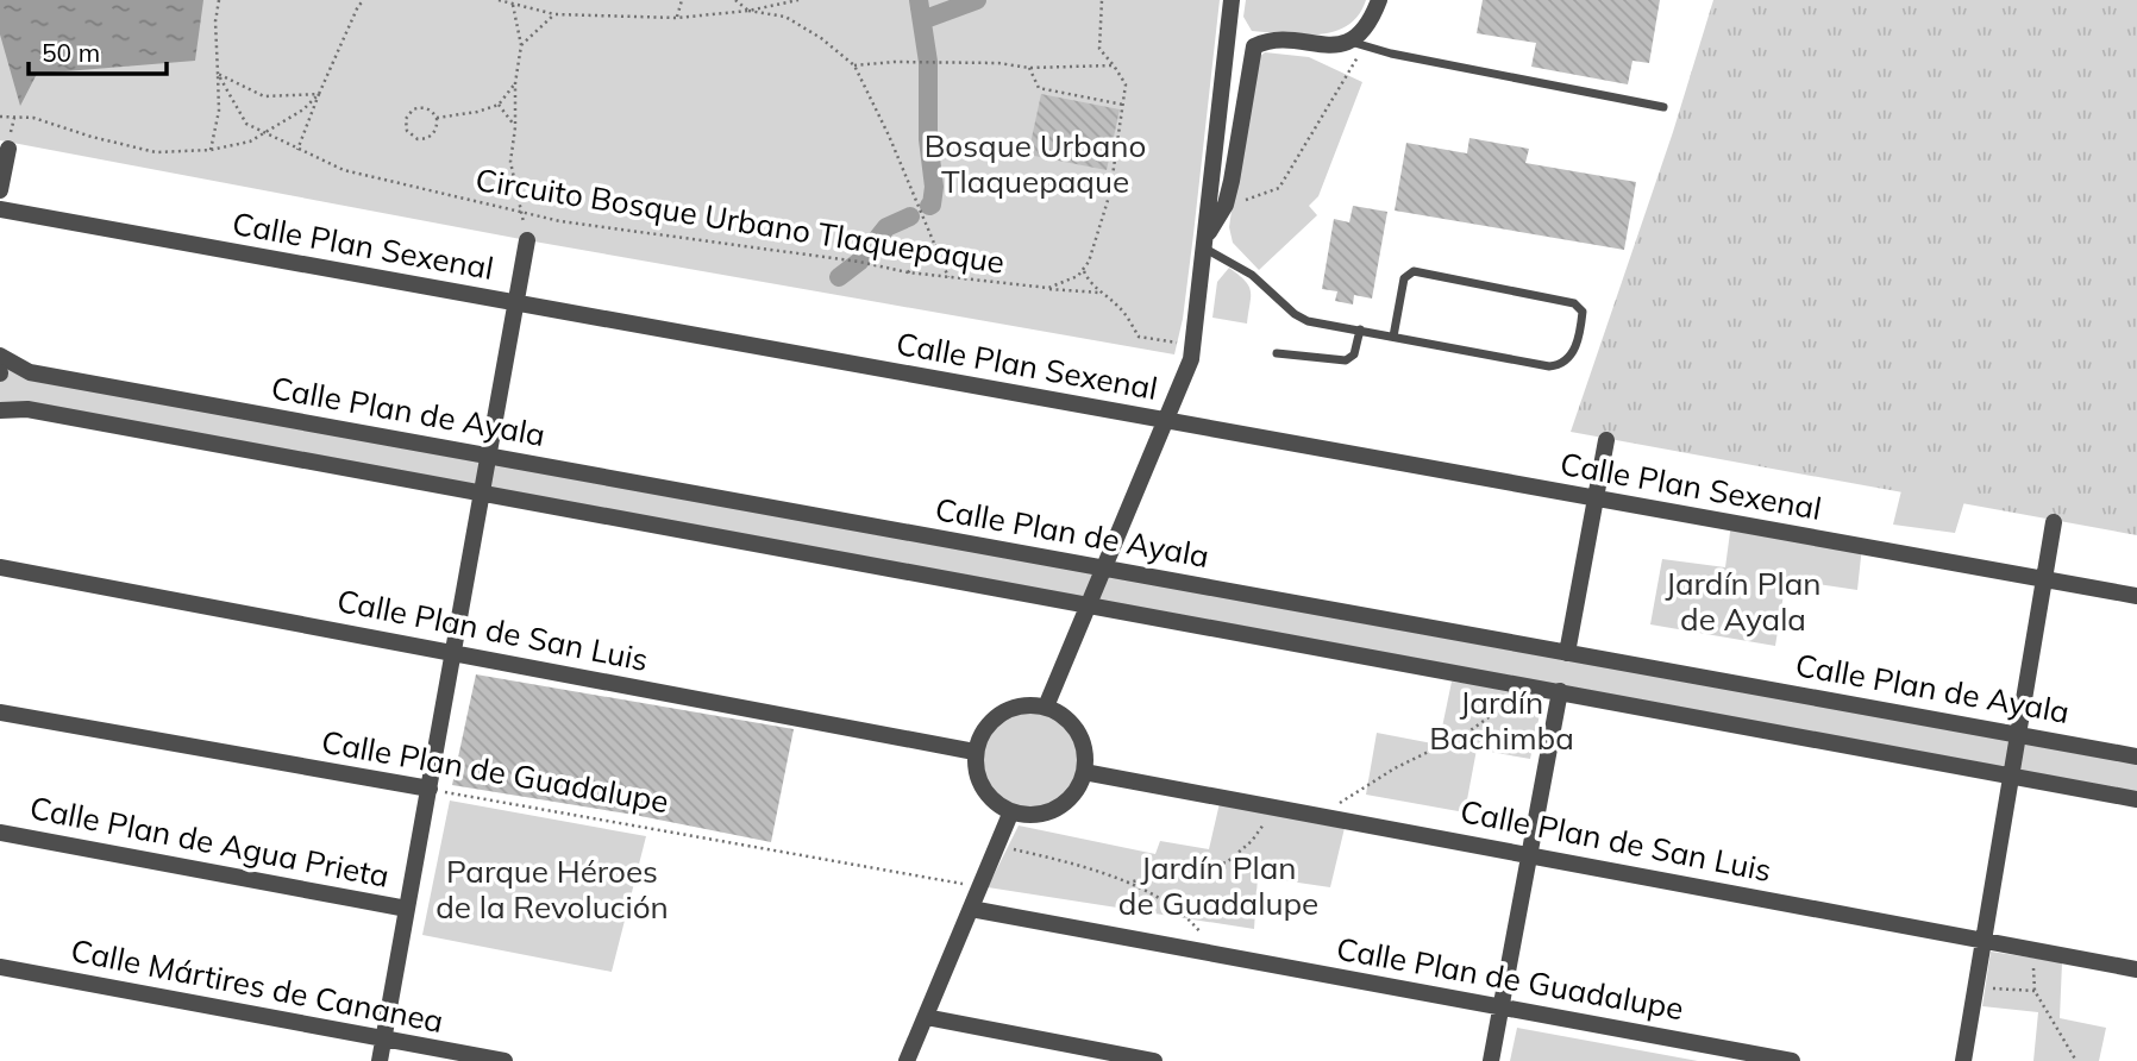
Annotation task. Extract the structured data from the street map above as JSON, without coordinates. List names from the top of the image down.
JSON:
{
  "streets": {
    "street": [
      "Calle Plan Sexenal",
      "Calle Plan de Ayala",
      "Calle Plan de San Luis",
      "Calle Plan de Guadalupe",
      "Calle Plan de Agua Prieta",
      "Calle Mártires de Cananea"
    ],
    "path": ["Circuito Bosque Urbano Tlaquepaque"]
  },
  "parks": [
    "Bosque Urbano Tlaquepaque",
    "Jardín Plan de Ayala",
    "Jardín Bachimba",
    "Jardín Plan de Guadalupe",
    "Parque Héroes de la Revolución"
  ],
  "scale_bar": "50 m"
}
